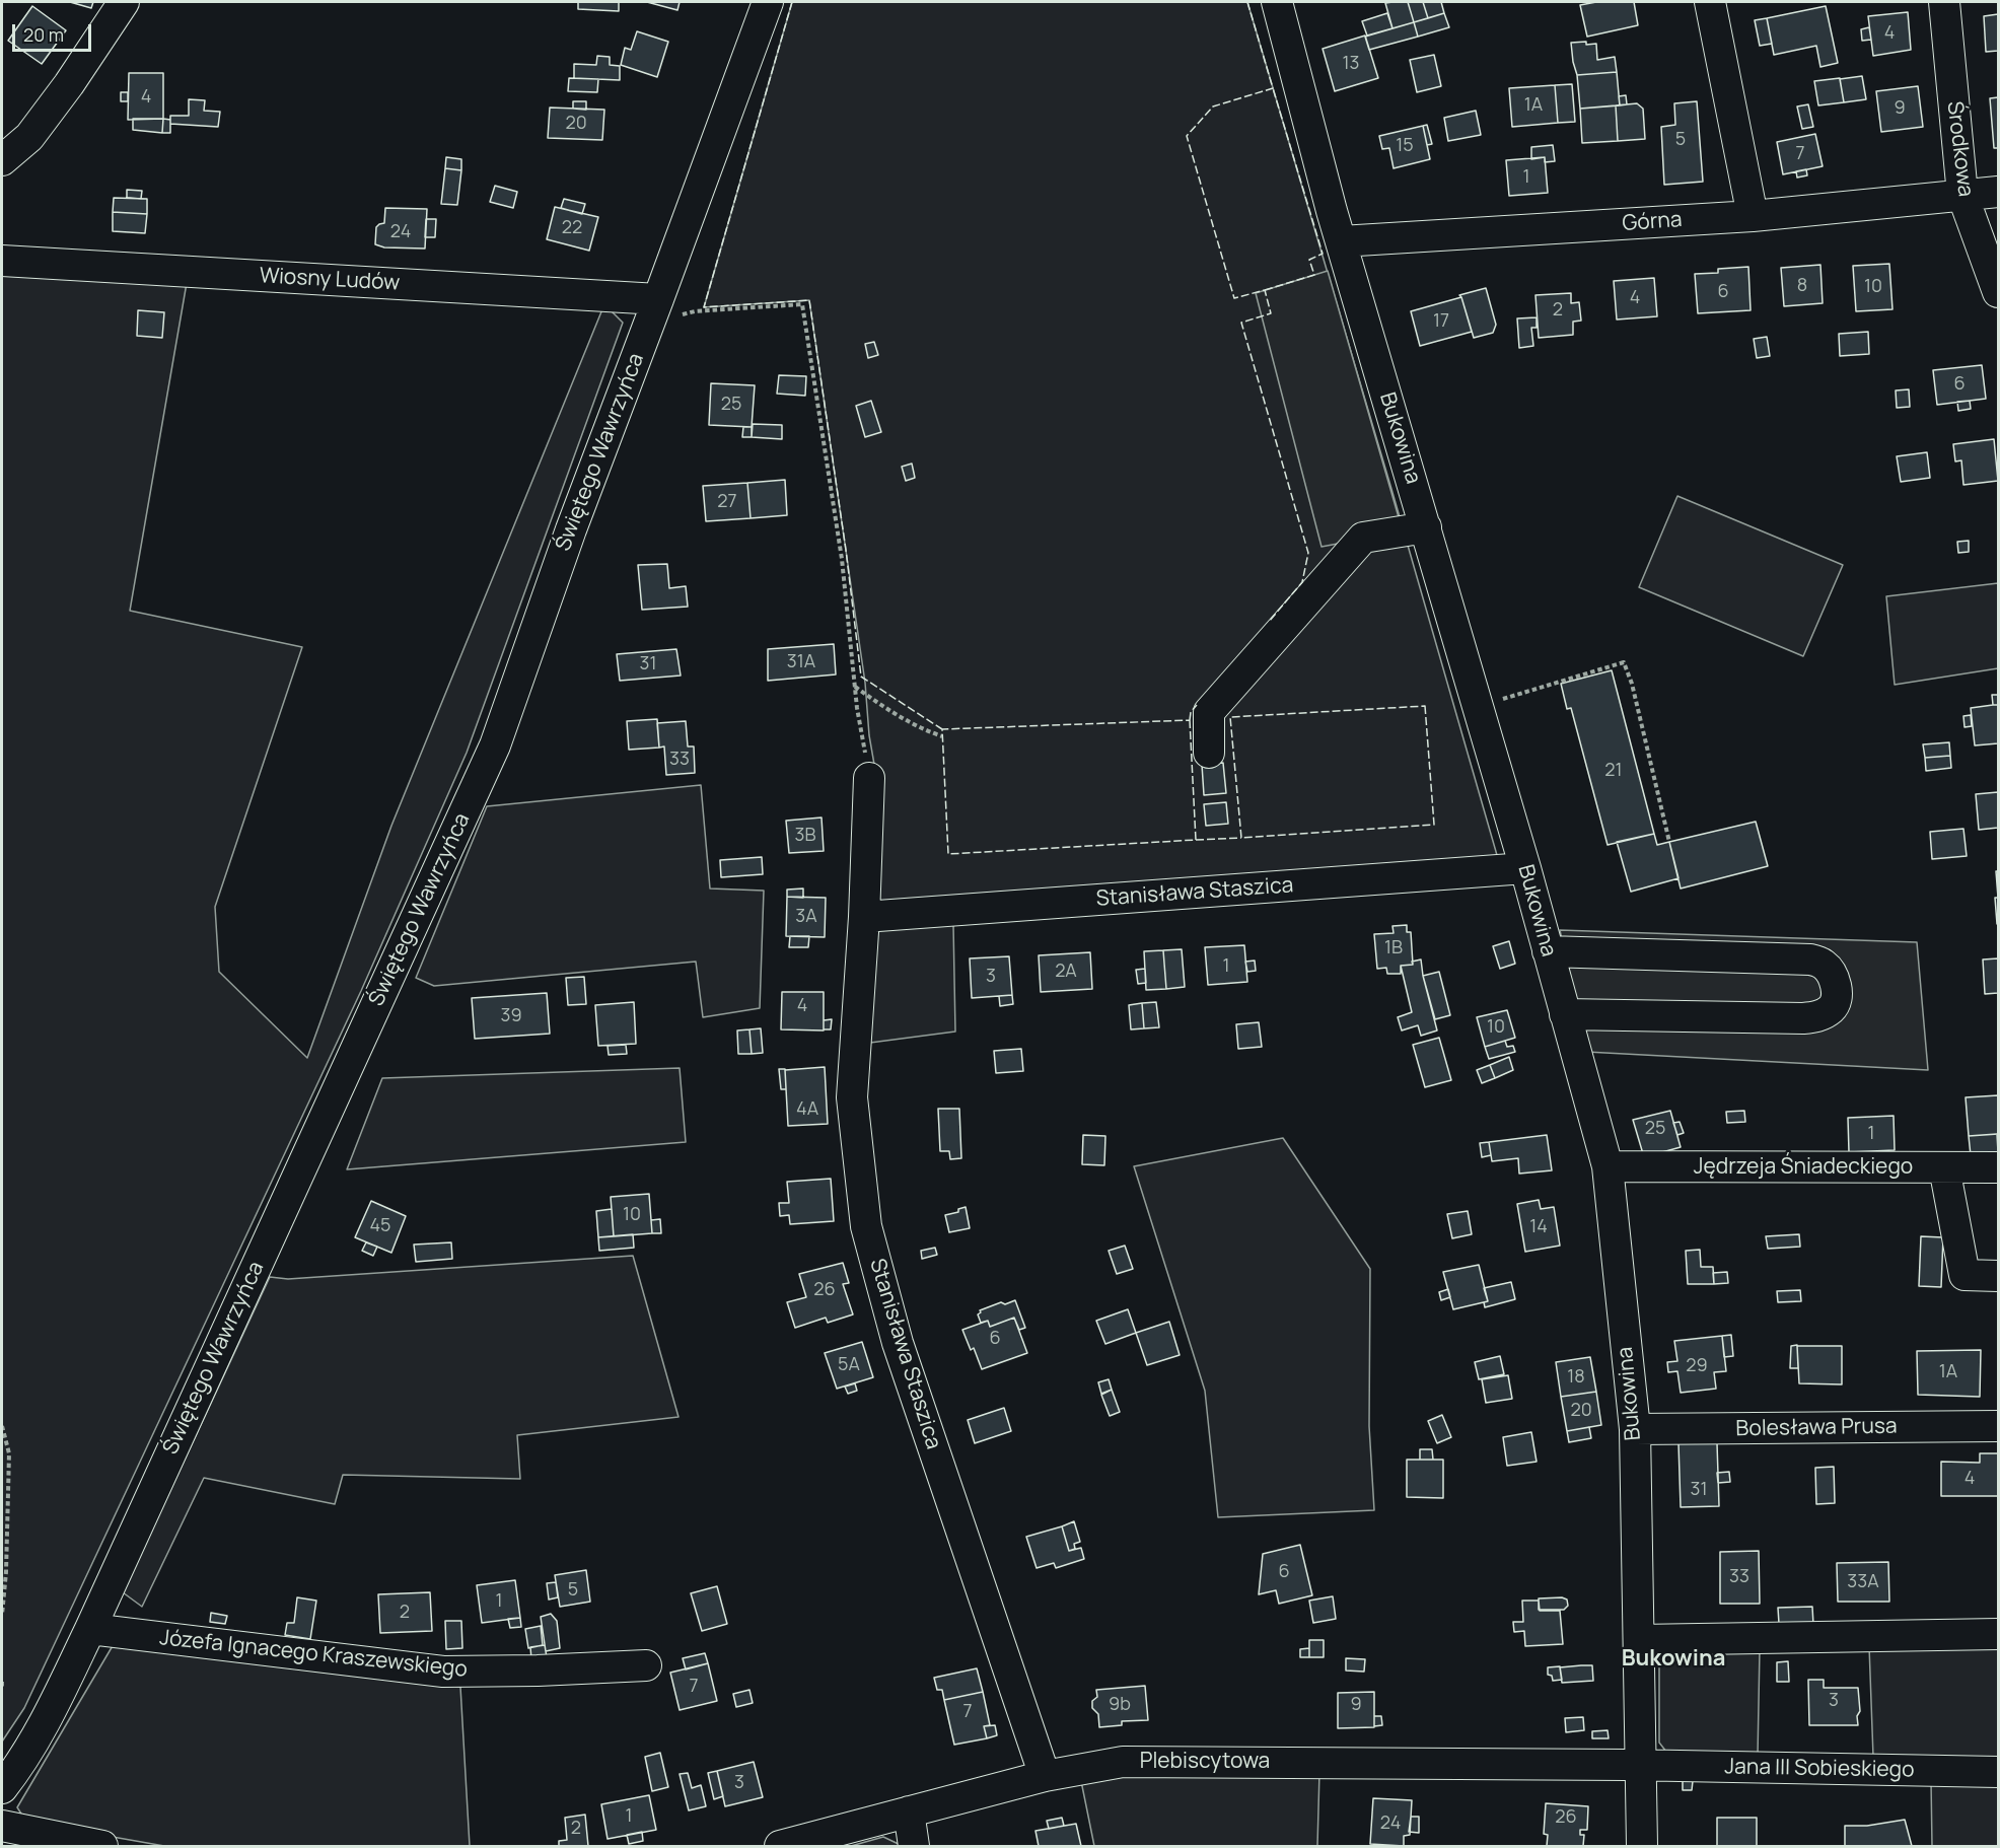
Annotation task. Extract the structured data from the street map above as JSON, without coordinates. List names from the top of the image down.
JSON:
{
  "streets": {
    "street": [
      "Środkowa",
      "Górna",
      "Wiosny Ludów",
      "Bukowina",
      "Świętego Wawrzyńca",
      "Stanisława Staszica",
      "Jędrzeja Śniadeckiego",
      "Bolesława Prusa",
      "Józefa Ignacego Kraszewskiego",
      "Plebiscytowa",
      "Jana III Sobieskiego"
    ]
  },
  "crossings": [
    ["Środkowa", "Górna"],
    ["Górna", "Bukowina"],
    ["Wiosny Ludów", "Świętego Wawrzyńca"],
    ["Bukowina", "Stanisława Staszica"],
    ["Bukowina", "Jędrzeja Śniadeckiego"],
    ["Bukowina", "Bolesława Prusa"],
    ["Bukowina", "Plebiscytowa"],
    ["Bukowina", "Jana III Sobieskiego"],
    ["Świętego Wawrzyńca", "Józefa Ignacego Kraszewskiego"],
    ["Stanisława Staszica", "Plebiscytowa"],
    ["Plebiscytowa", "Jana III Sobieskiego"]
  ],
  "districts": ["Bukowina"],
  "house_numbers": [
    "4",
    "13",
    "4",
    "1A",
    "9",
    "20",
    "5",
    "15",
    "7",
    "1",
    "22",
    "24",
    "8",
    "10",
    "6",
    "4",
    "2",
    "17",
    "6",
    "25",
    "27",
    "31A",
    "31",
    "33",
    "21",
    "3B",
    "3A",
    "1B",
    "1",
    "2A",
    "3",
    "4",
    "39",
    "10",
    "4A",
    "25",
    "1",
    "10",
    "45",
    "14",
    "26",
    "6",
    "5A",
    "29",
    "1A",
    "18",
    "20",
    "4",
    "31",
    "6",
    "33",
    "33A",
    "5",
    "1",
    "2",
    "7",
    "3",
    "9b",
    "9",
    "7",
    "3",
    "1",
    "26",
    "24",
    "2"
  ],
  "scale_bar": "20 m"
}
